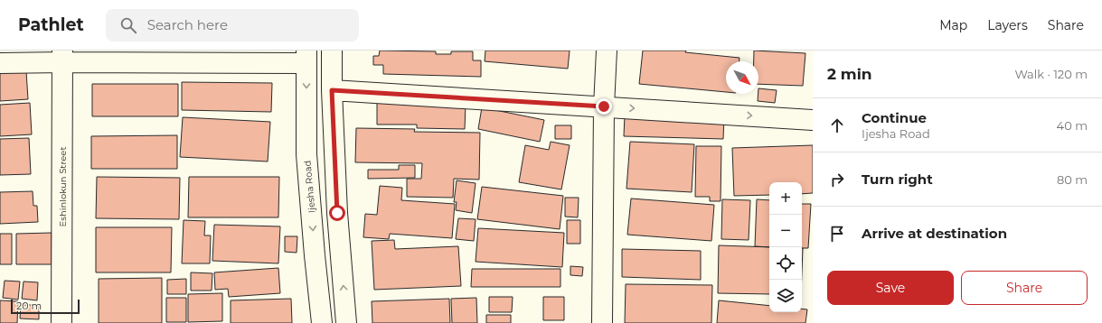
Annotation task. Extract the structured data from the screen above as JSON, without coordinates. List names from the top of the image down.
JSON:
{
  "streets": {
    "main road": ["Eshinlokun Street", "Ijesha Road"]
  },
  "scale_bar": "20 m",
  "north": "bottom right",
  "page": {
    "header": "Pathlet",
    "search": "Search here",
    "nav": ["Map", "Layers", "Share"],
    "heading": ["2 min", "Walk · 120 m"],
    "list": [
      ["Continue", "Ijesha Road", "40 m"],
      ["Turn right", "80 m"],
      "Arrive at destination"
    ],
    "map_buttons": ["+", "−"],
    "buttons": ["Save", "Share"],
    "scale": "20 m"
  }
}
